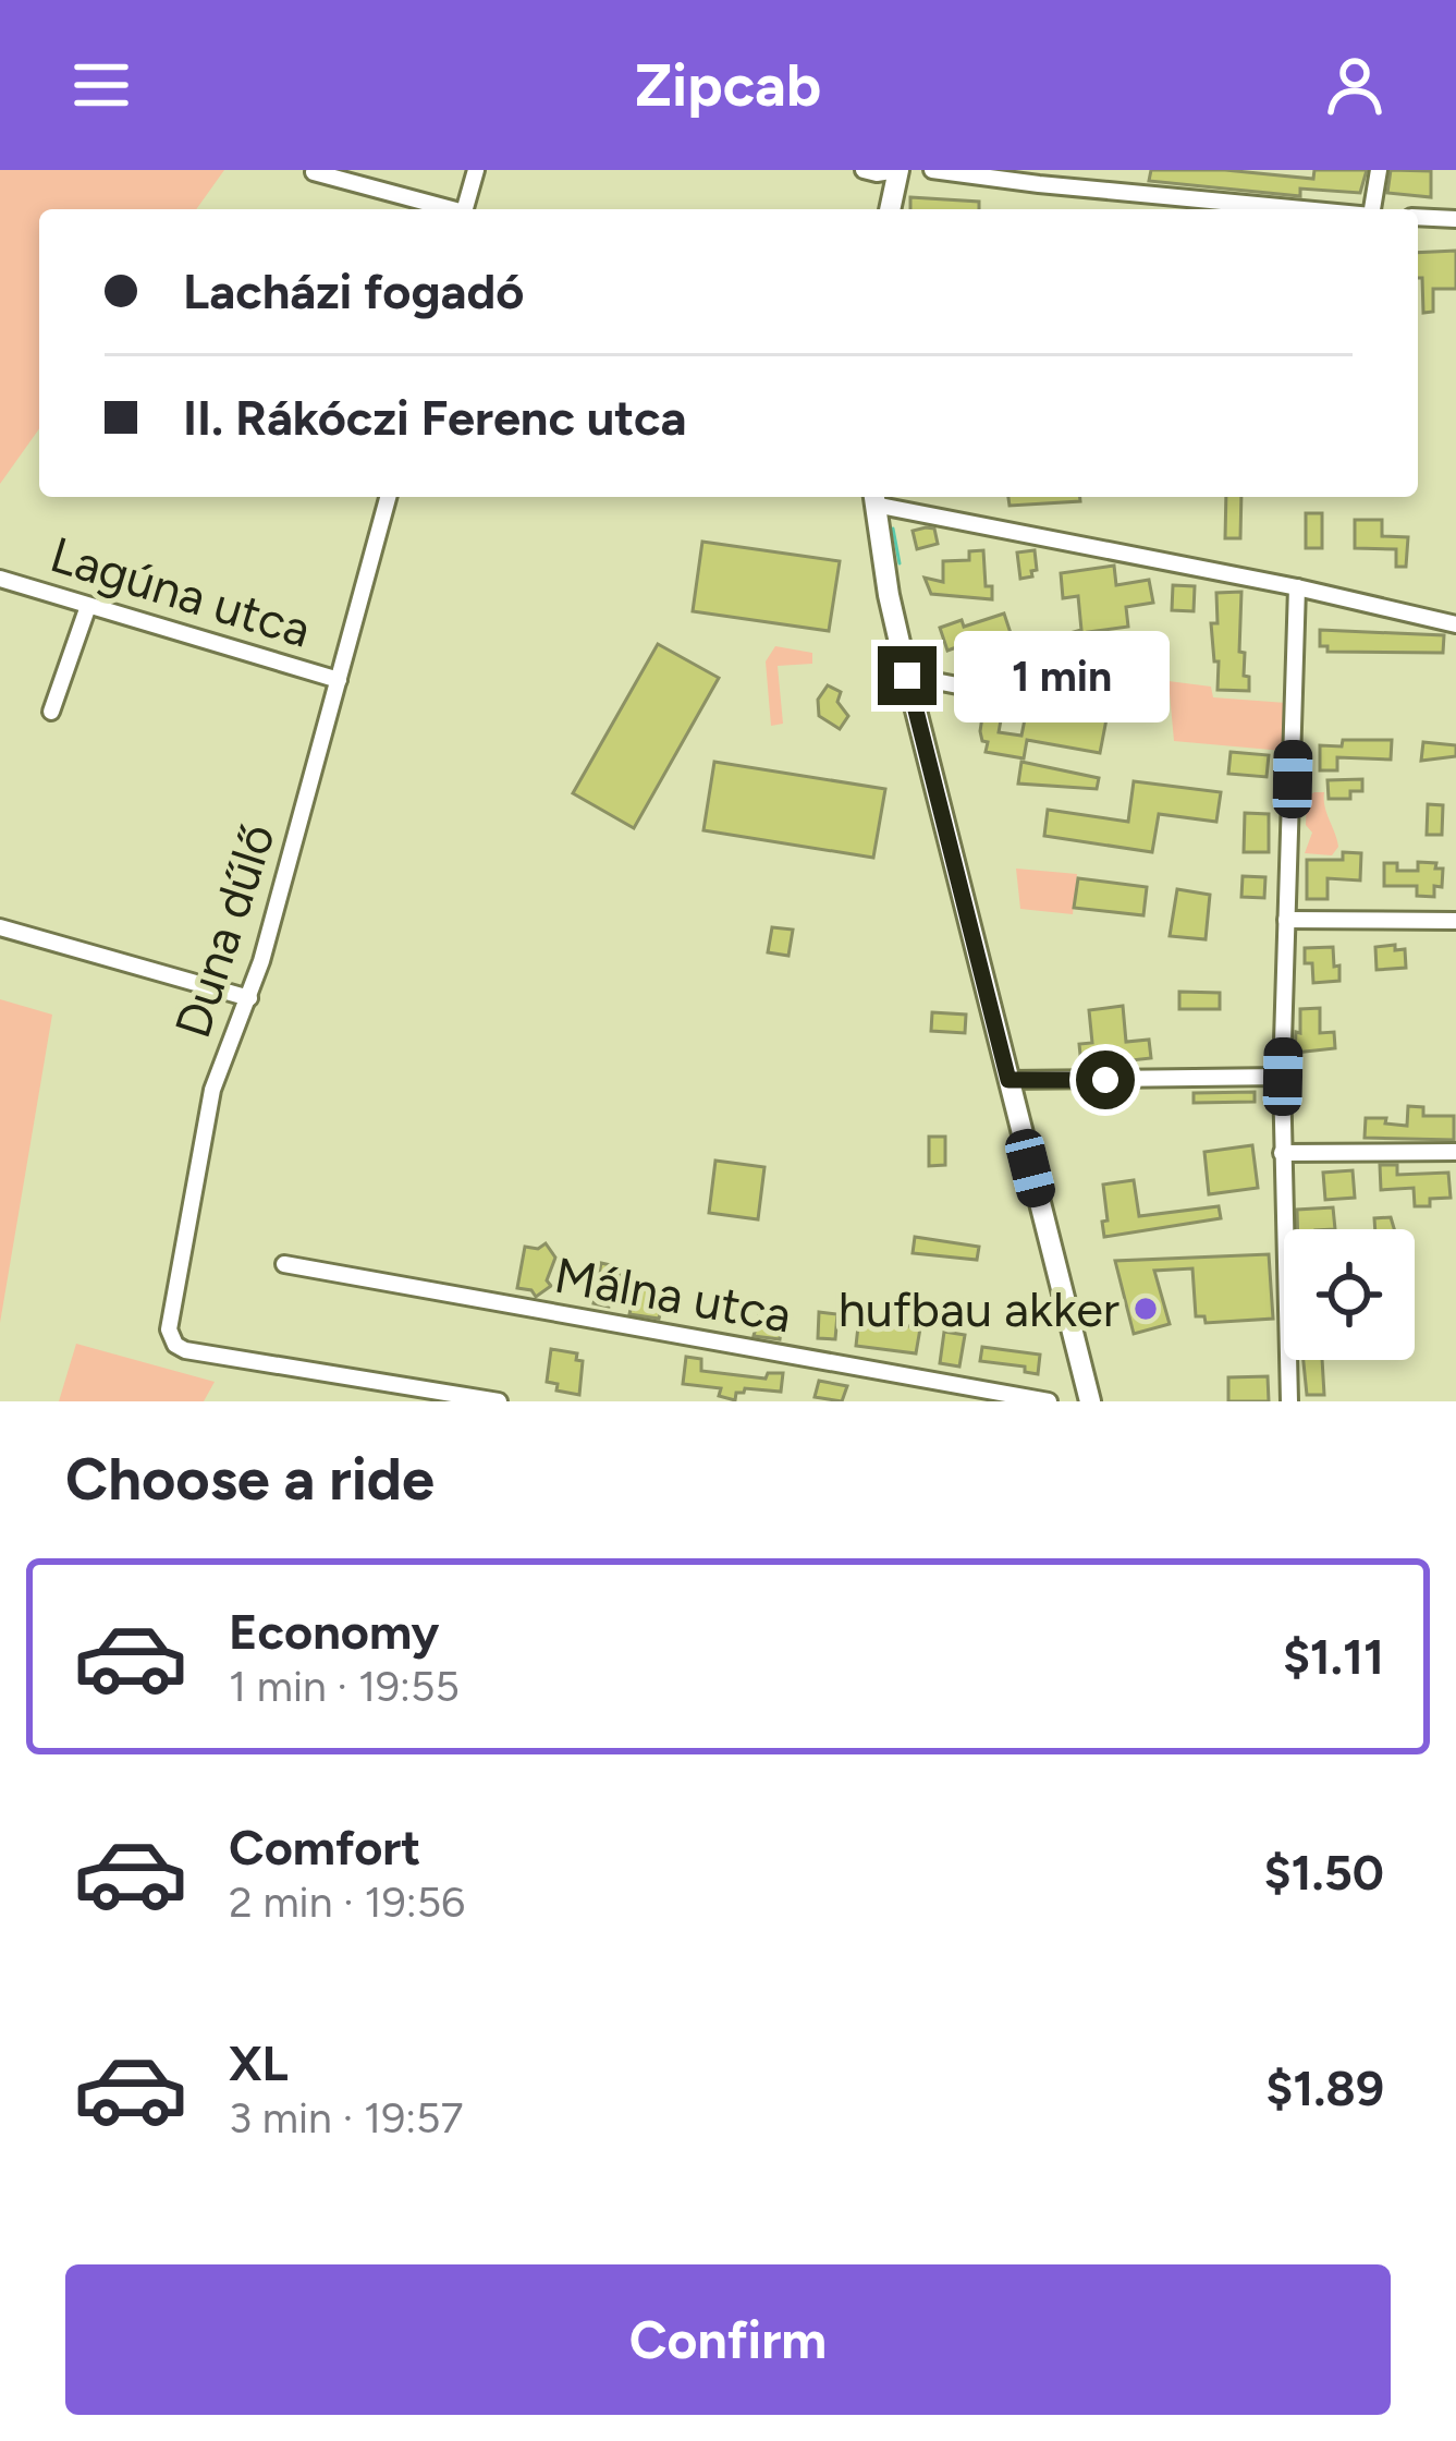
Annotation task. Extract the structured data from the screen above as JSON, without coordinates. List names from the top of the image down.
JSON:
{
  "streets": {
    "street": ["Lagúna utca", "Duna dűlő", "Málna utca"]
  },
  "crossings": [
    ["Lagúna utca", "Duna dűlő"]
  ],
  "places": ["hufbau akker"],
  "page": {
    "header": "Zipcab",
    "banner": ["Lacházi fogadó", "II. Rákóczi Ferenc utca"],
    "bubble": "1 min",
    "heading": "Choose a ride",
    "list": [
      {
        "name": "Economy",
        "note": "1 min · 19:55",
        "value": "$1.11"
      },
      {
        "name": "Comfort",
        "note": "2 min · 19:56",
        "value": "$1.50"
      },
      {
        "name": "XL",
        "note": "3 min · 19:57",
        "value": "$1.89"
      }
    ],
    "buttons": "Confirm"
  }
}
